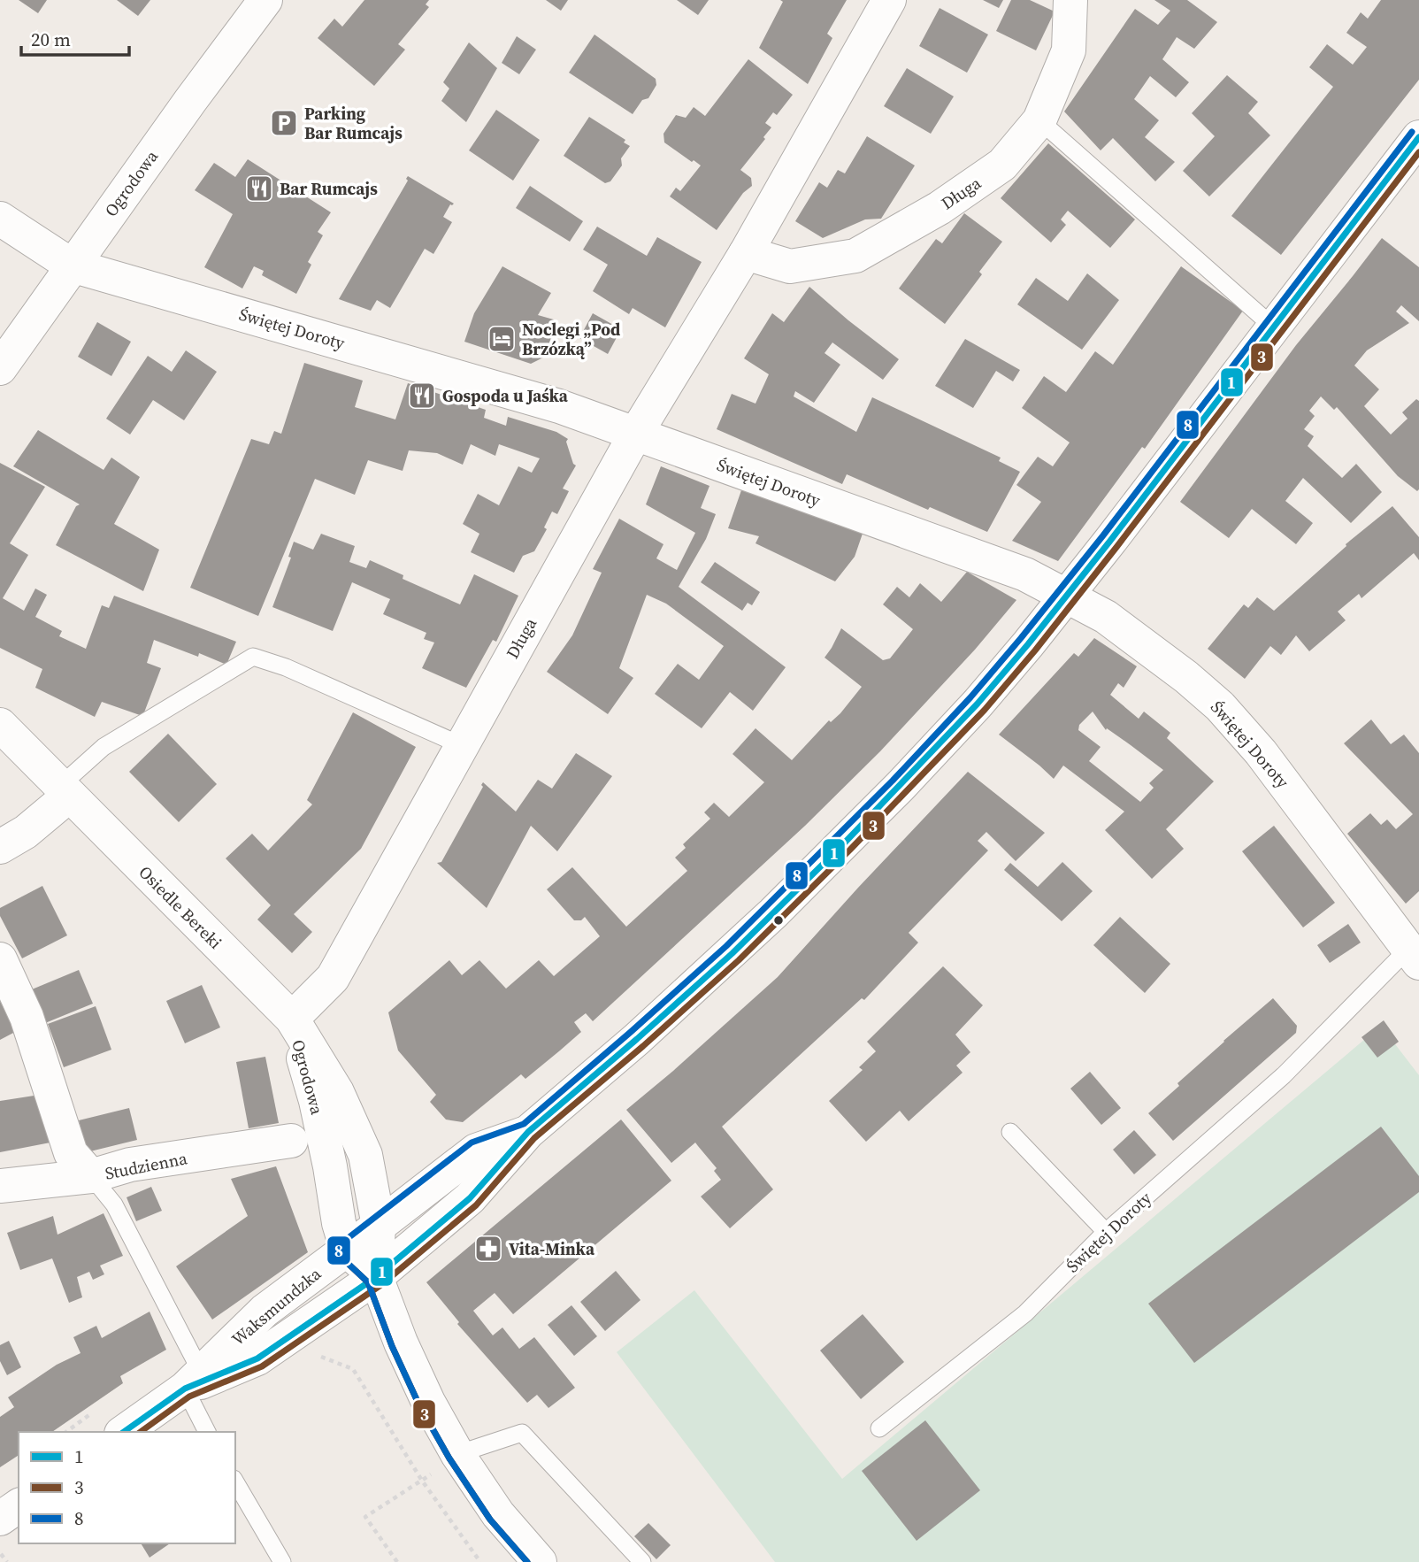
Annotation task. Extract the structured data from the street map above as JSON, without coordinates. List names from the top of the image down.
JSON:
{
  "streets": {
    "street": [
      "Ogrodowa",
      "Długa",
      "Świętej Doroty",
      "Osiedle Bereki",
      "Studzienna",
      "Waksmundzka"
    ]
  },
  "crossings": [
    ["Ogrodowa", "Długa"],
    ["Ogrodowa", "Świętej Doroty"],
    ["Ogrodowa", "Osiedle Bereki"],
    ["Ogrodowa", "Waksmundzka"],
    ["Długa", "Świętej Doroty"],
    ["Długa", "Osiedle Bereki"],
    ["Świętej Doroty", "Waksmundzka"]
  ],
  "places": {
    "parking": ["Parking Bar Rumcajs"],
    "restaurant": ["Bar Rumcajs", "Gospoda u Jaśka"],
    "hotel": ["Noclegi „Pod Brzózką”"],
    "pharmacy": ["Vita-Minka"]
  },
  "lines": ["transit line 8", "transit line 1", "transit line 3"],
  "legend": ["1", "3", "8"],
  "scale_bar": "20 m"
}
